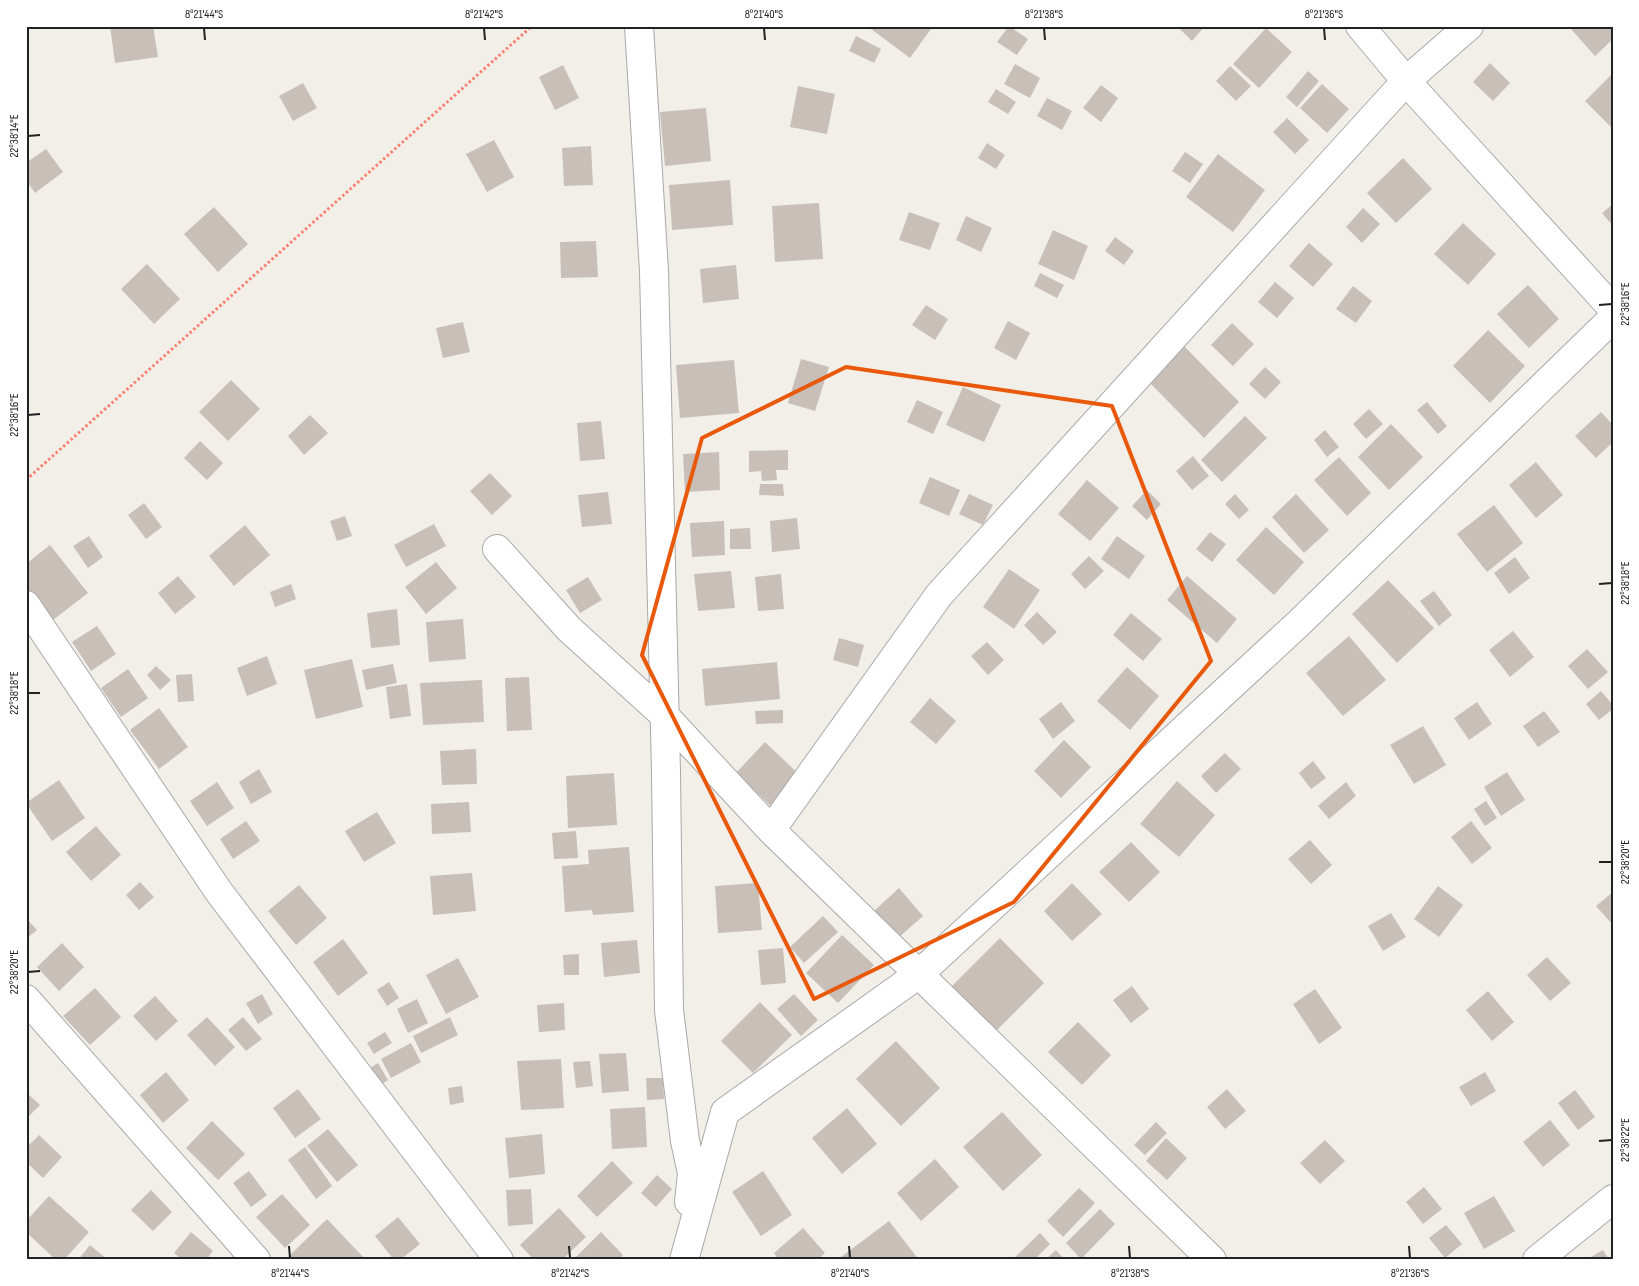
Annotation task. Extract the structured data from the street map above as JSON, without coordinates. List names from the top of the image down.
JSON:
{
  "coordinates": [
    "8°21'44\"S",
    "8°21'42\"S",
    "8°21'40\"S",
    "8°21'38\"S",
    "8°21'36\"S",
    "22°38'14\"E",
    "22°38'16\"E",
    "22°38'18\"E",
    "22°38'20\"E",
    "22°38'22\"E"
  ]
}
